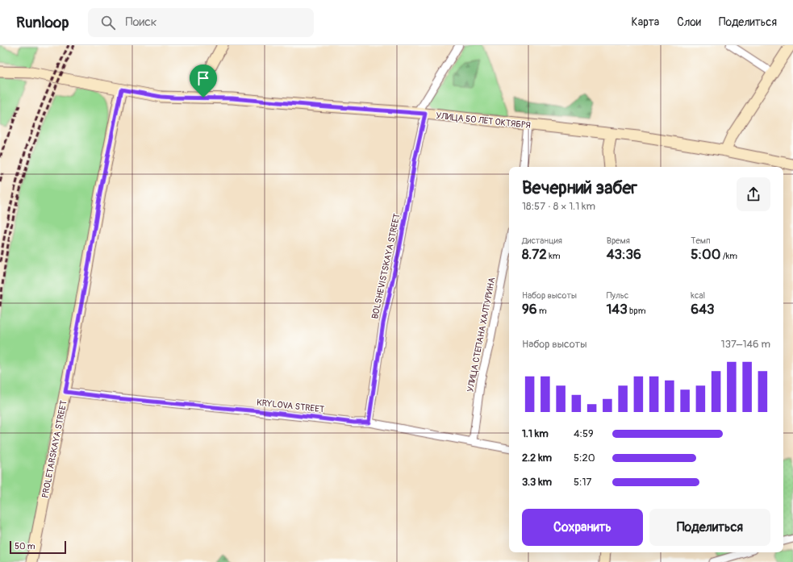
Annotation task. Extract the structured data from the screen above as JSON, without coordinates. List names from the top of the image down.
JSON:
{
  "streets": {
    "main road": ["УЛИЦА 50 ЛЕТ ОКТЯБРЯ", "PROLETARSKAYA STREET"],
    "street": ["BOLSHEVISTSKAYA STREET", "УЛИЦА СТЕПАНА ХАЛТУРИНА", "KRYLOVA STREET"]
  },
  "crossings": [
    ["УЛИЦА 50 ЛЕТ ОКТЯБРЯ", "BOLSHEVISTSKAYA STREET"],
    ["УЛИЦА 50 ЛЕТ ОКТЯБРЯ", "PROLETARSKAYA STREET"],
    ["BOLSHEVISTSKAYA STREET", "KRYLOVA STREET"],
    ["УЛИЦА СТЕПАНА ХАЛТУРИНА", "KRYLOVA STREET"],
    ["KRYLOVA STREET", "PROLETARSKAYA STREET"]
  ],
  "scale_bar": "50 m",
  "page": {
    "header": "Runloop",
    "search": "Поиск",
    "nav": ["Карта", "Слои", "Поделиться"],
    "heading": ["Вечерний забег", "18:57 · 8 × 1.1 km"],
    "stats": [
      ["Дистанция", "8.72 km"],
      ["Время", "43:36"],
      ["Темп", "5:00 /km"],
      ["Набор высоты", "96 m"],
      ["Пульс", "143 bpm"],
      ["kcal", "643"]
    ],
    "chart": ["Набор высоты", "137–146 m"],
    "list": [
      {
        "name": "1.1 km",
        "note": "4:59"
      },
      {
        "name": "2.2 km",
        "note": "5:20"
      },
      {
        "name": "3.3 km",
        "note": "5:17"
      }
    ],
    "buttons": ["Сохранить", "Поделиться"],
    "scale": "50 m"
  }
}
